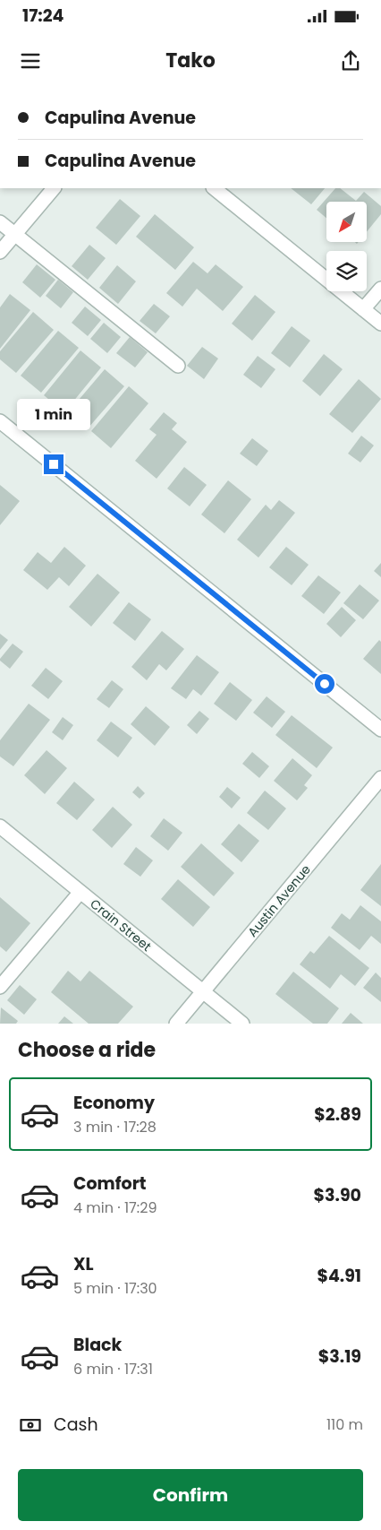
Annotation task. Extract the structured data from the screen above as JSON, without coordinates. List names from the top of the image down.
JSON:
{
  "streets": {
    "street": ["Austin Avenue", "Crain Street"]
  },
  "crossings": [
    ["Austin Avenue", "Crain Street"]
  ],
  "north": "bottom left",
  "page": {
    "status": "17:24",
    "header": "Tako",
    "banner": ["Capulina Avenue", "Capulina Avenue"],
    "bubble": "1 min",
    "heading": "Choose a ride",
    "list": [
      {
        "name": "Economy",
        "note": "3 min · 17:28",
        "value": "$2.89"
      },
      {
        "name": "Comfort",
        "note": "4 min · 17:29",
        "value": "$3.90"
      },
      {
        "name": "XL",
        "note": "5 min · 17:30",
        "value": "$4.91"
      },
      {
        "name": "Black",
        "note": "6 min · 17:31",
        "value": "$3.19"
      }
    ],
    "pay": ["Cash", "110 m"],
    "buttons": "Confirm"
  }
}
